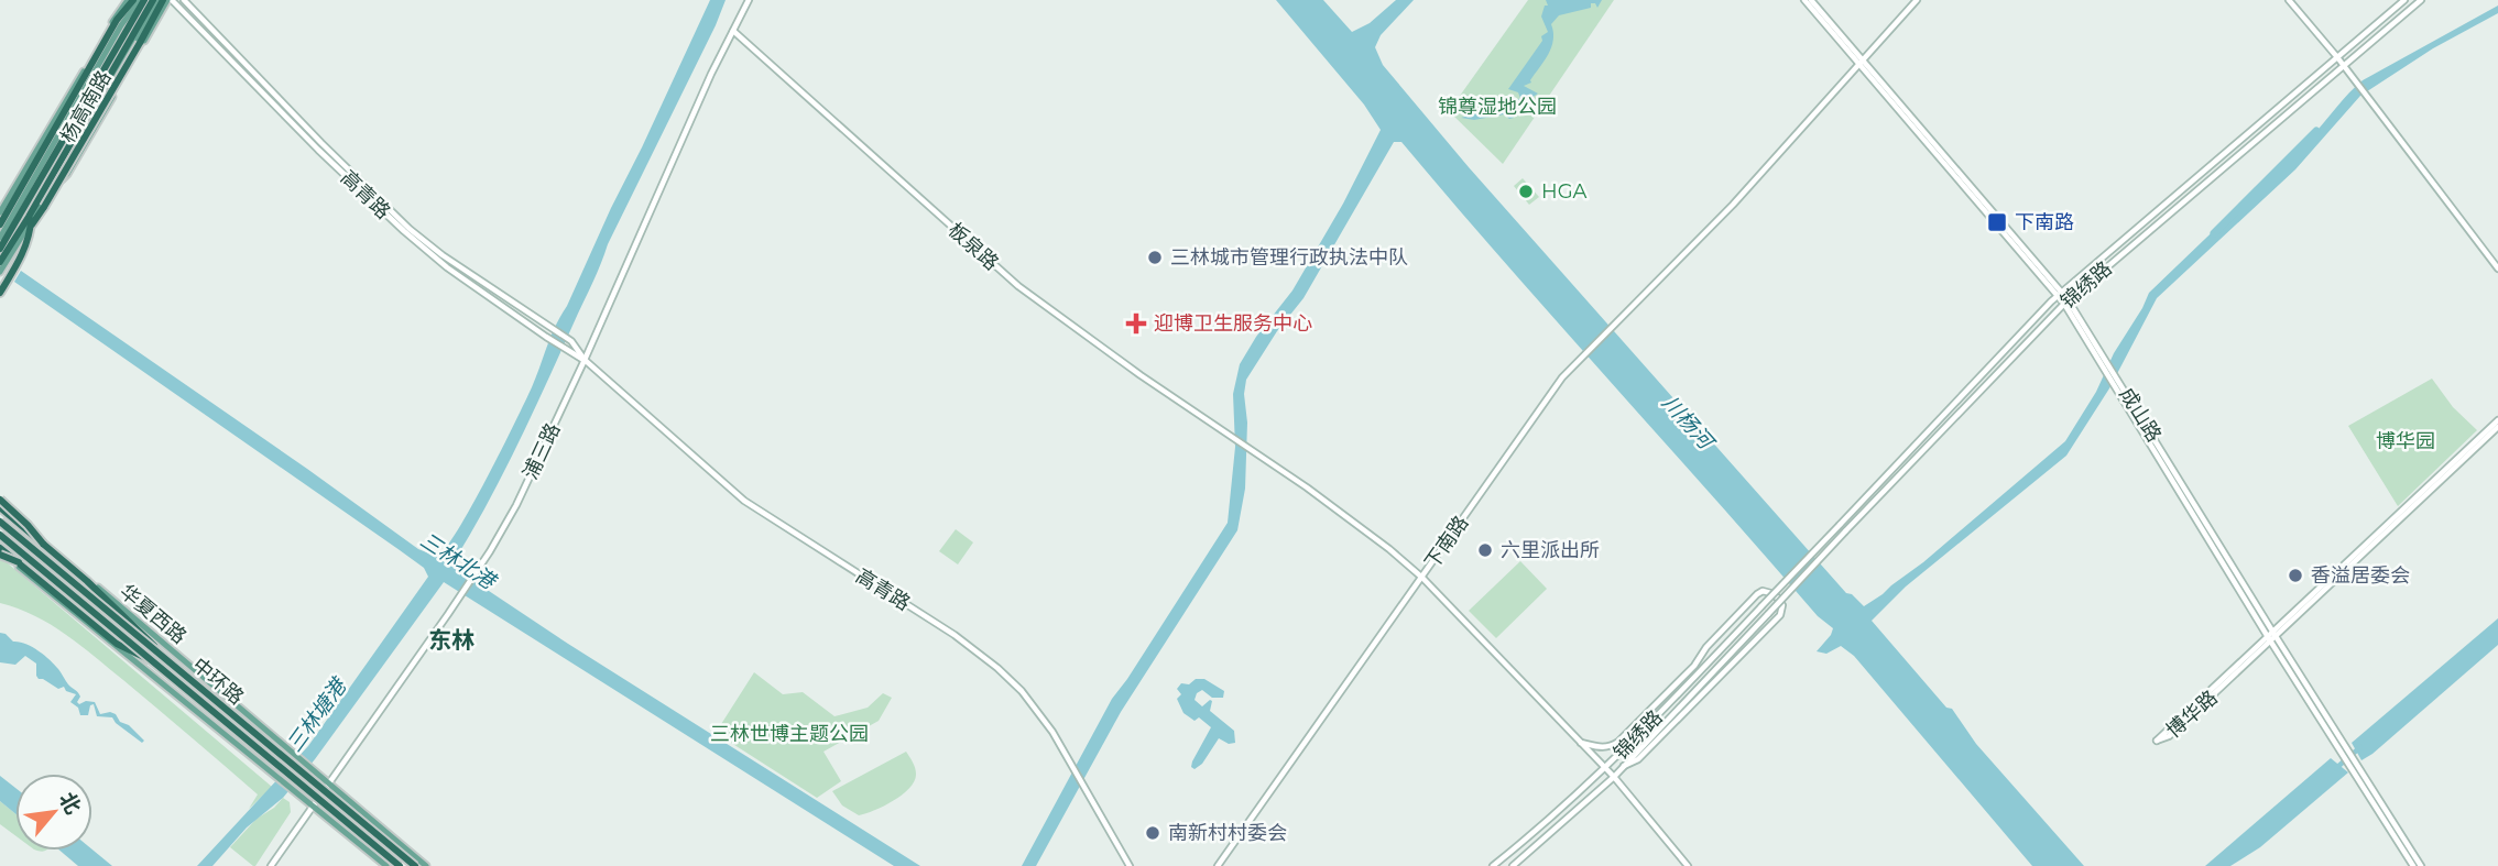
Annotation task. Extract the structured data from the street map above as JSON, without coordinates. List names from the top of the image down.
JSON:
{
  "streets": {
    "highway": ["杨高南路", "中环路"],
    "main road": [
      "高青路",
      "板泉路",
      "锦绣路",
      "成山路",
      "浦三路",
      "下南路",
      "华夏西路",
      "博华路"
    ]
  },
  "crossings": [
    ["杨高南路", "高青路"],
    ["高青路", "浦三路"],
    ["板泉路", "锦绣路"],
    ["板泉路", "浦三路"],
    ["板泉路", "下南路"],
    ["锦绣路", "成山路"],
    ["成山路", "下南路"],
    ["成山路", "博华路"],
    ["浦三路", "华夏西路"]
  ],
  "districts": ["东林"],
  "water": ["川杨河", "三林北港", "三林塘港"],
  "parks": ["锦尊湿地公园", "博华园", "三林世博主题公园"],
  "places": {
    "other": [
      "HGA",
      "三林城市管理行政执法中队",
      "六里派出所",
      "香溢居委会",
      "南新村村委会"
    ],
    "transit": ["下南路"],
    "health": ["迎博卫生服务中心"]
  },
  "north": "top right"
}
